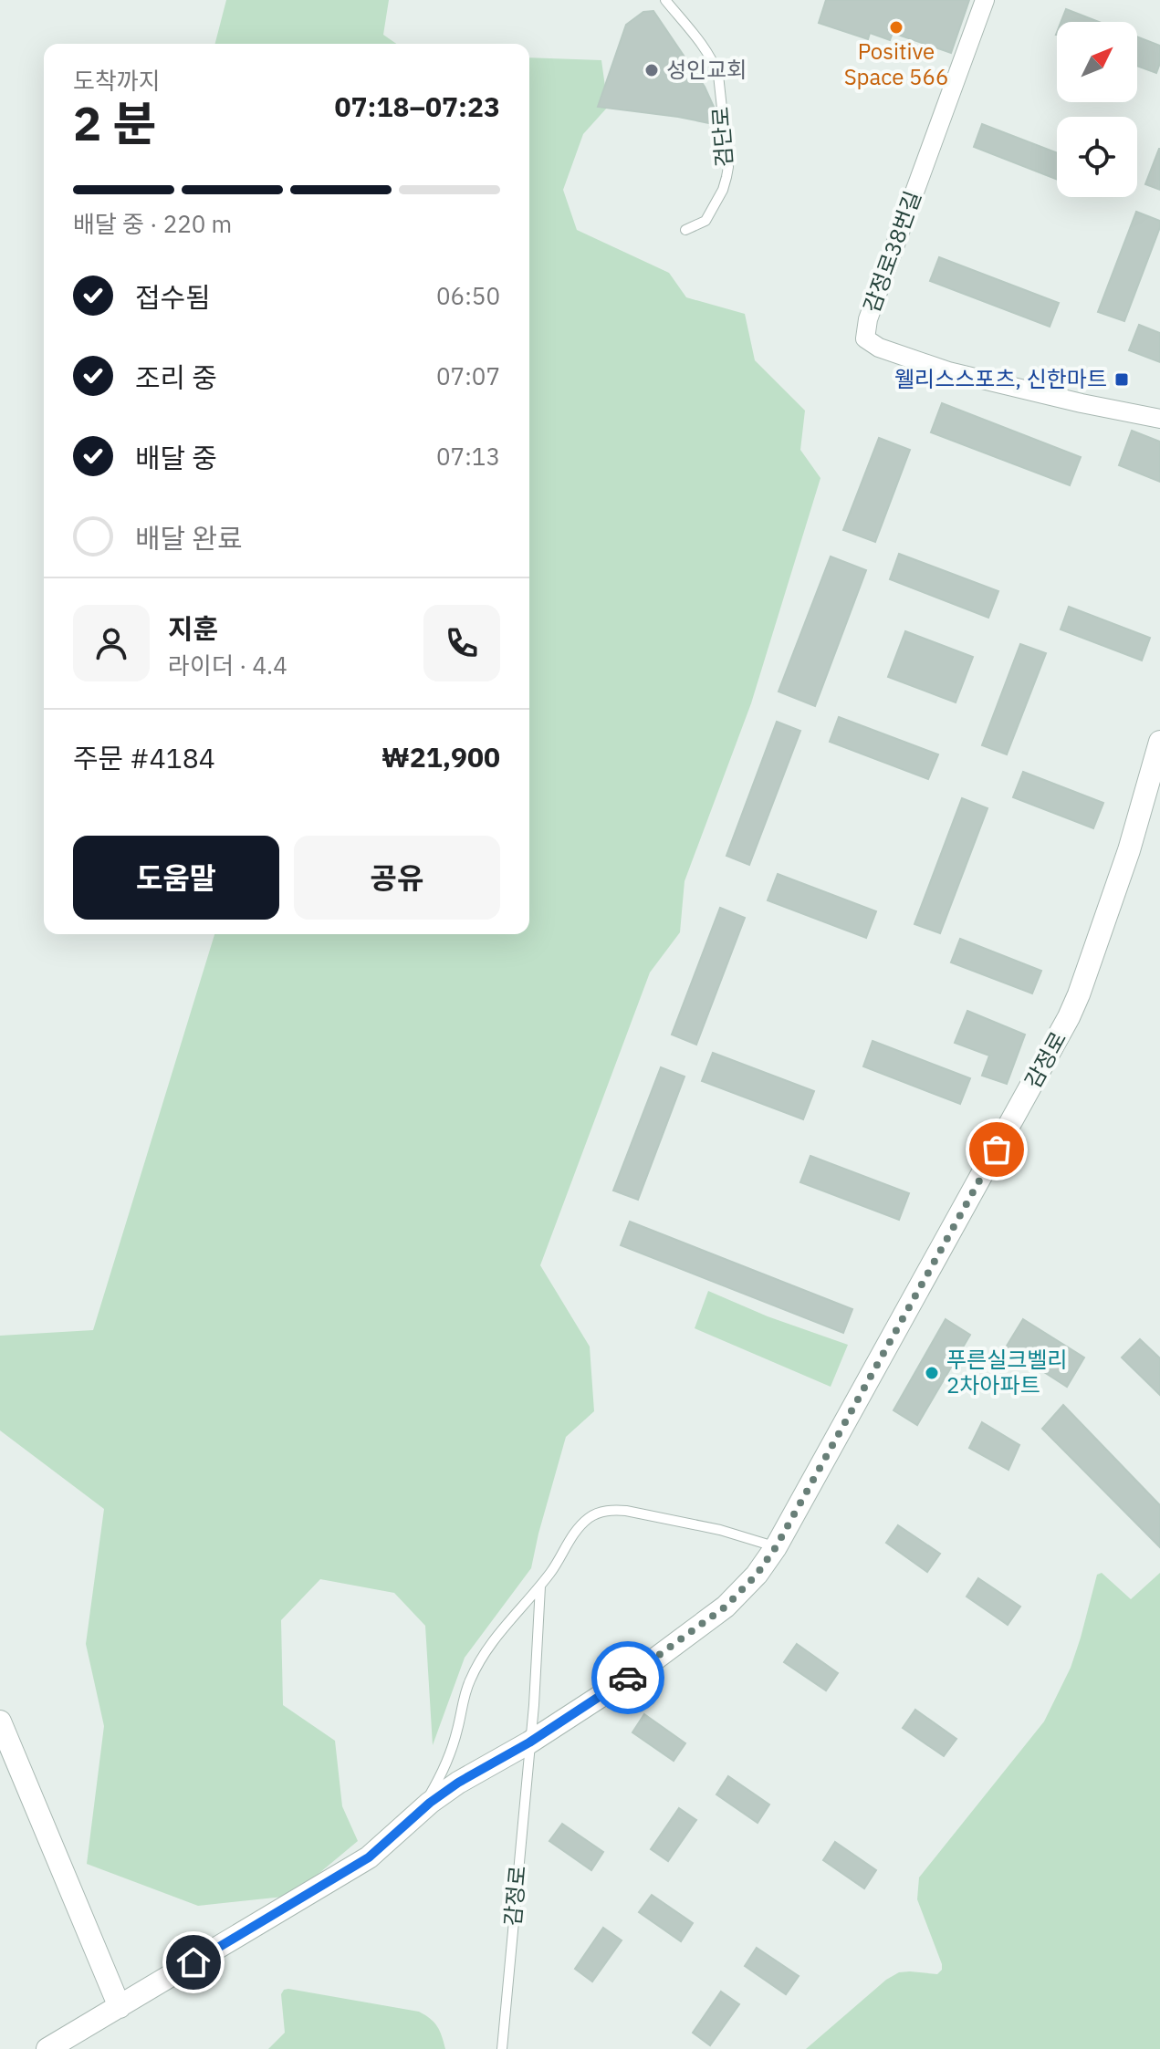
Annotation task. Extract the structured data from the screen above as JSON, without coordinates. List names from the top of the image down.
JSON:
{
  "streets": {
    "street": ["감정로38번길", "감정로"],
    "lane": ["검단로"]
  },
  "places": {
    "other": ["Positive Space 566", "성인교회", "푸른실크벨리 2차아파트"],
    "transit": ["웰리스스포츠, 신한마트"]
  },
  "north": "top right",
  "page": {
    "heading": ["2 분", "도착까지", "07:18–07:23"],
    "panel": [
      "지훈",
      "라이더 · 4.4",
      "주문 #4184",
      "₩21,900"
    ],
    "bar": "배달 중 · 220 m",
    "list": [
      ["접수됨", "06:50"],
      ["조리 중", "07:07"],
      ["배달 중", "07:13"],
      "배달 완료"
    ],
    "buttons": ["도움말", "공유"]
  }
}
